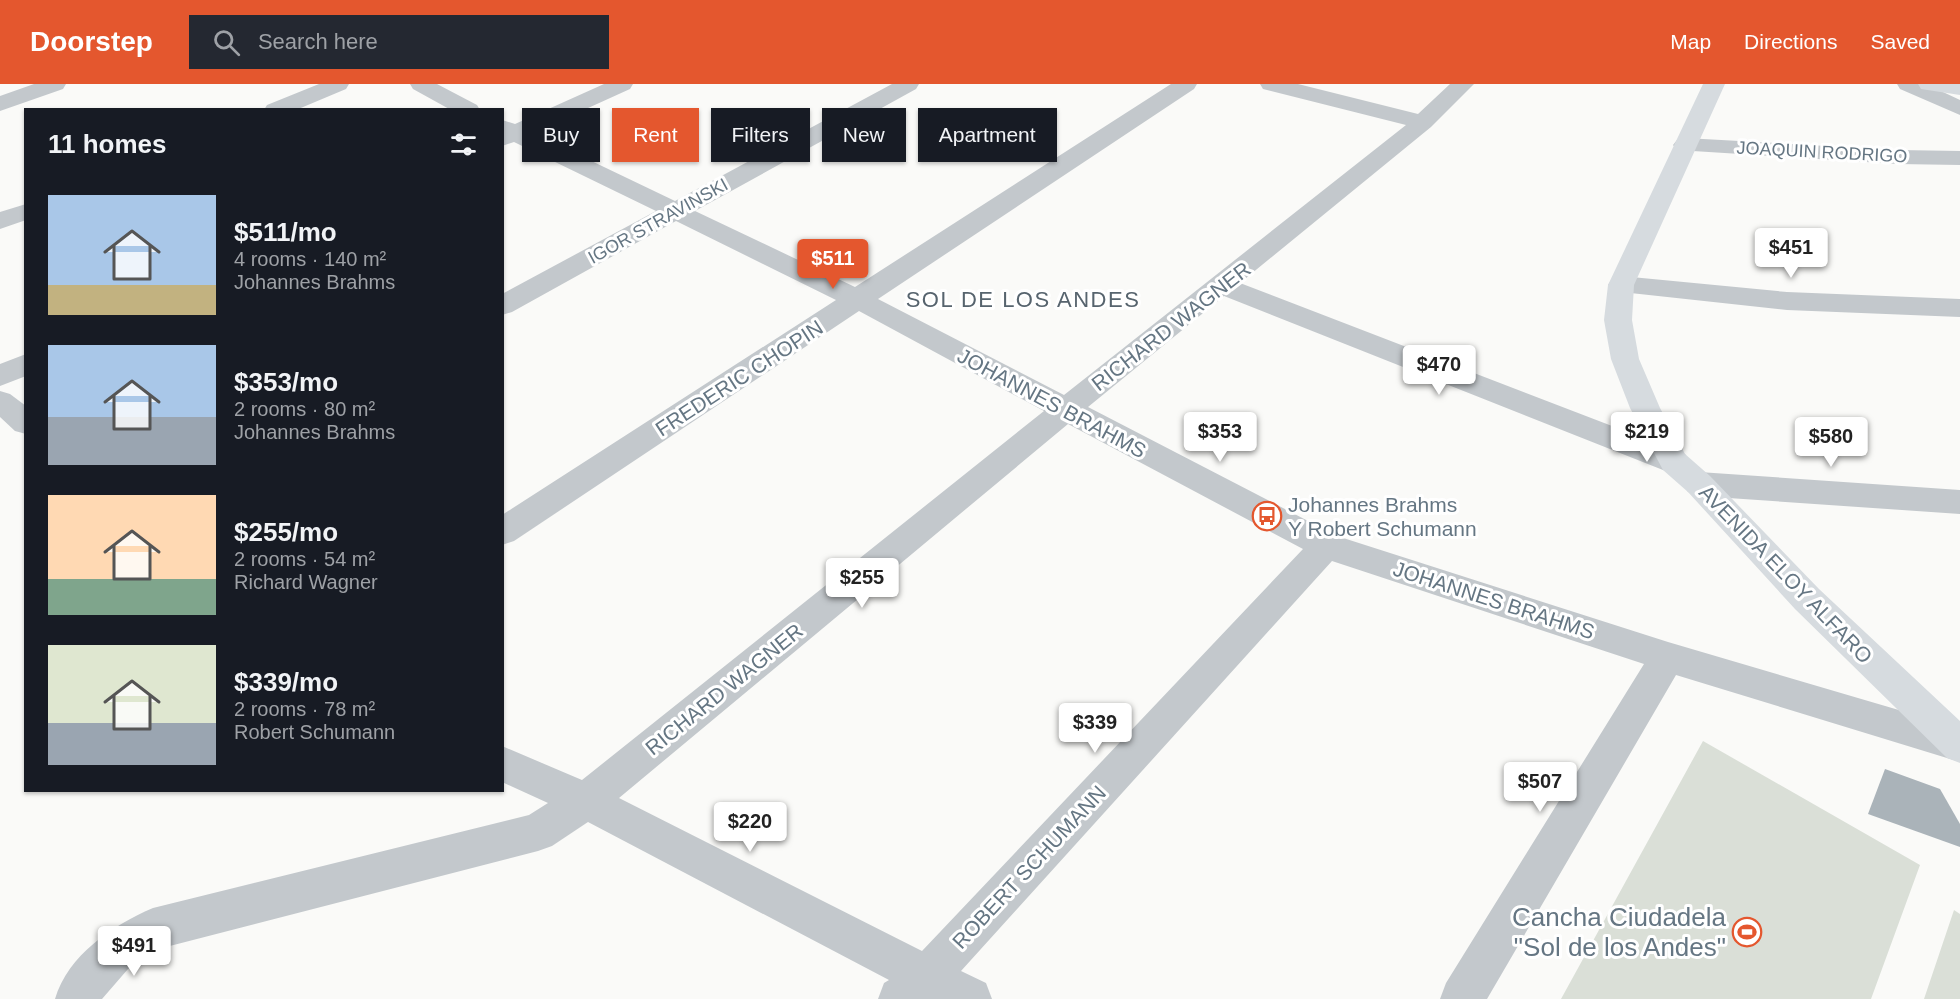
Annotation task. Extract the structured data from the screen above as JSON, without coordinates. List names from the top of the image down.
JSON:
{
  "streets": {
    "street": [
      "JOAQUIN RODRIGO",
      "IGOR STRAVINSKI",
      "RICHARD WAGNER",
      "FREDERIC CHOPIN",
      "JOHANNES BRAHMS",
      "AVENIDA ELOY ALFARO",
      "ROBERT SCHUMANN"
    ]
  },
  "crossings": [
    ["JOAQUIN RODRIGO", "AVENIDA ELOY ALFARO"],
    ["IGOR STRAVINSKI", "JOHANNES BRAHMS"],
    ["RICHARD WAGNER", "JOHANNES BRAHMS"],
    ["FREDERIC CHOPIN", "JOHANNES BRAHMS"],
    ["JOHANNES BRAHMS", "AVENIDA ELOY ALFARO"],
    ["JOHANNES BRAHMS", "ROBERT SCHUMANN"]
  ],
  "districts": ["SOL DE LOS ANDES"],
  "places": {
    "bus stop": ["Johannes Brahms Y Robert Schumann"],
    "sports": ["Cancha Ciudadela \"Sol de los Andes\""]
  },
  "page": {
    "header": "Doorstep",
    "search": "Search here",
    "nav": ["Map", "Directions", "Saved"],
    "chip": [
      "Buy",
      "Rent",
      "Filters",
      "New",
      "Apartment"
    ],
    "heading": "11 homes",
    "list": [
      {
        "name": "$511/mo",
        "note": "4 rooms · 140 m² · Johannes Brahms"
      },
      {
        "name": "$353/mo",
        "note": "2 rooms · 80 m² · Johannes Brahms"
      },
      {
        "name": "$255/mo",
        "note": "2 rooms · 54 m² · Richard Wagner"
      },
      {
        "name": "$339/mo",
        "note": "2 rooms · 78 m² · Robert Schumann"
      }
    ],
    "price": [
      "$451",
      "$511",
      "$470",
      "$353",
      "$219",
      "$580",
      "$255",
      "$339",
      "$507",
      "$220",
      "$491"
    ]
  }
}
